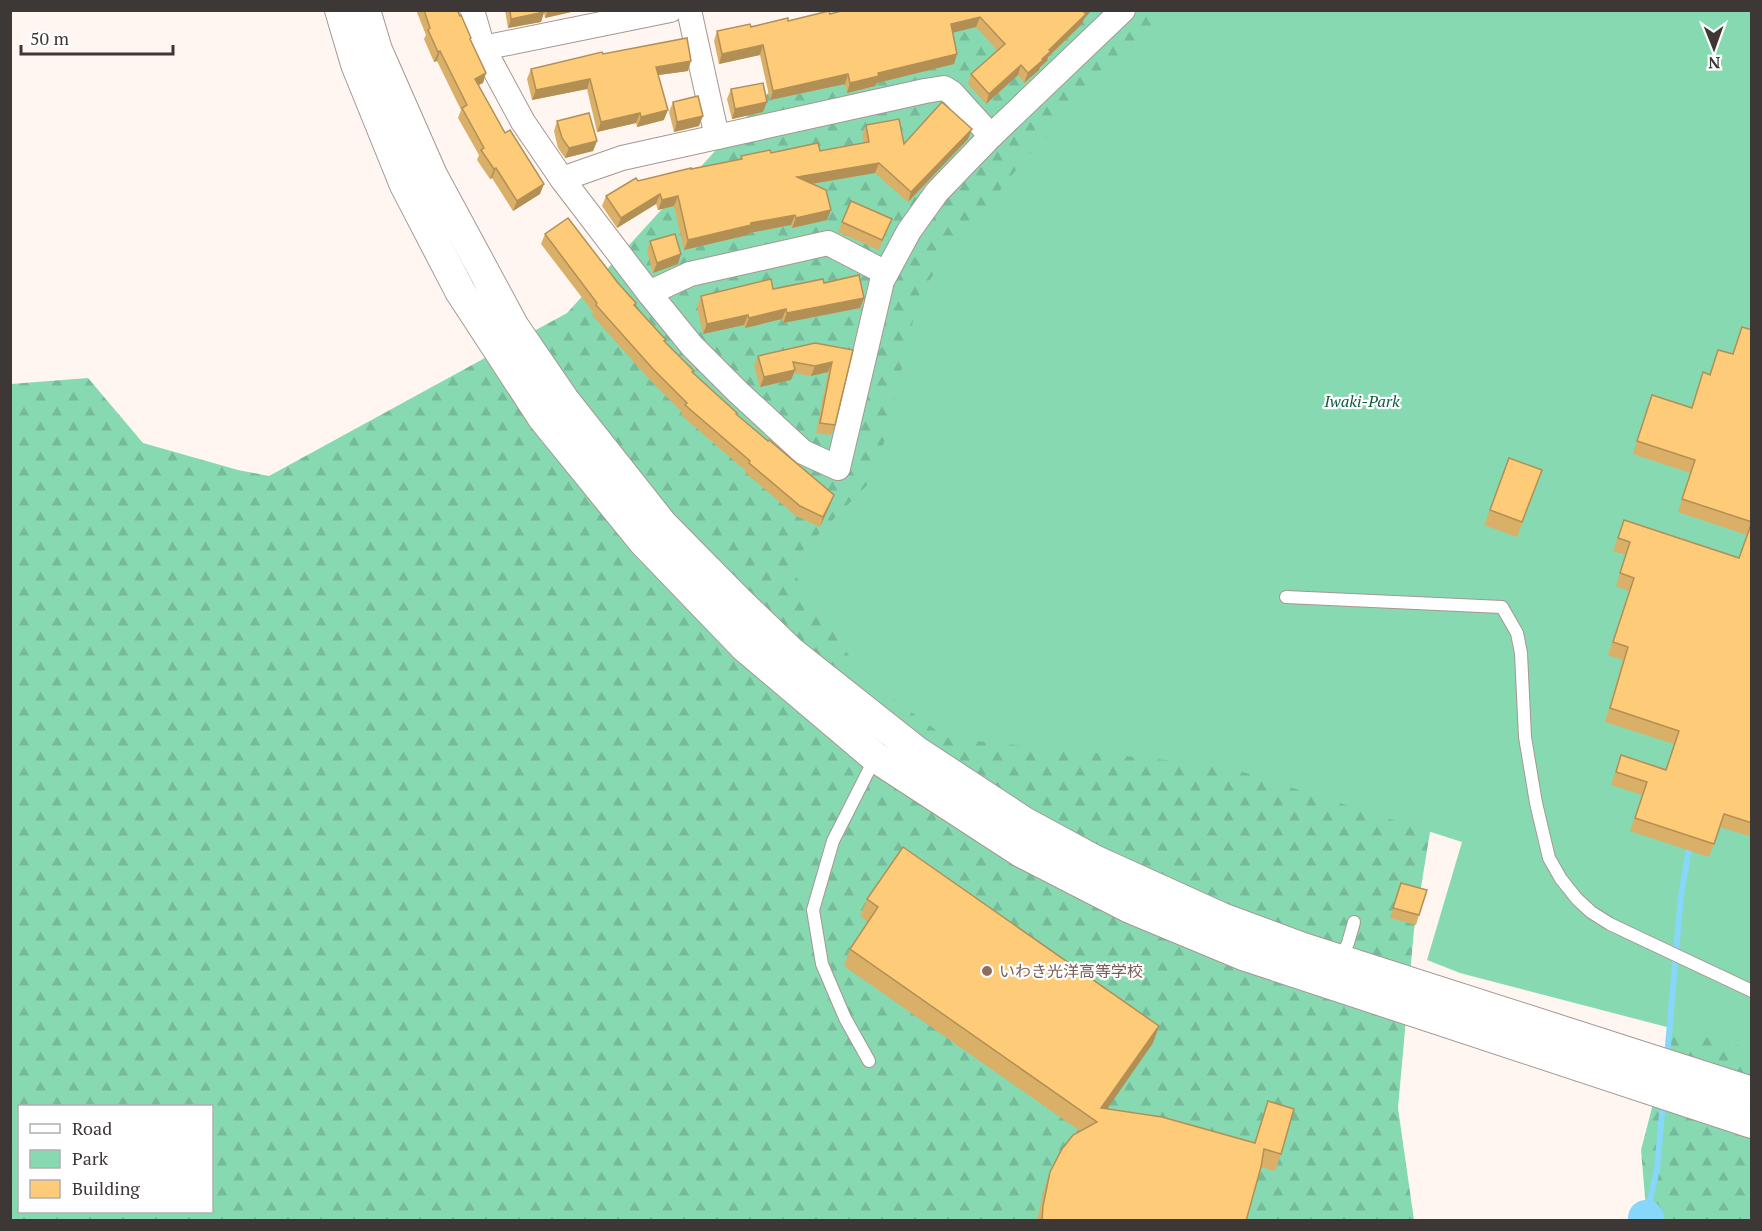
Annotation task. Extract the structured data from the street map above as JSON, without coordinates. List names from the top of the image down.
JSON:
{
  "parks": ["Iwaki-Park"],
  "places": ["いわき光洋高等学校"],
  "legend": ["Road", "Park", "Building"],
  "scale_bar": "50 m",
  "north": "bottom"
}
